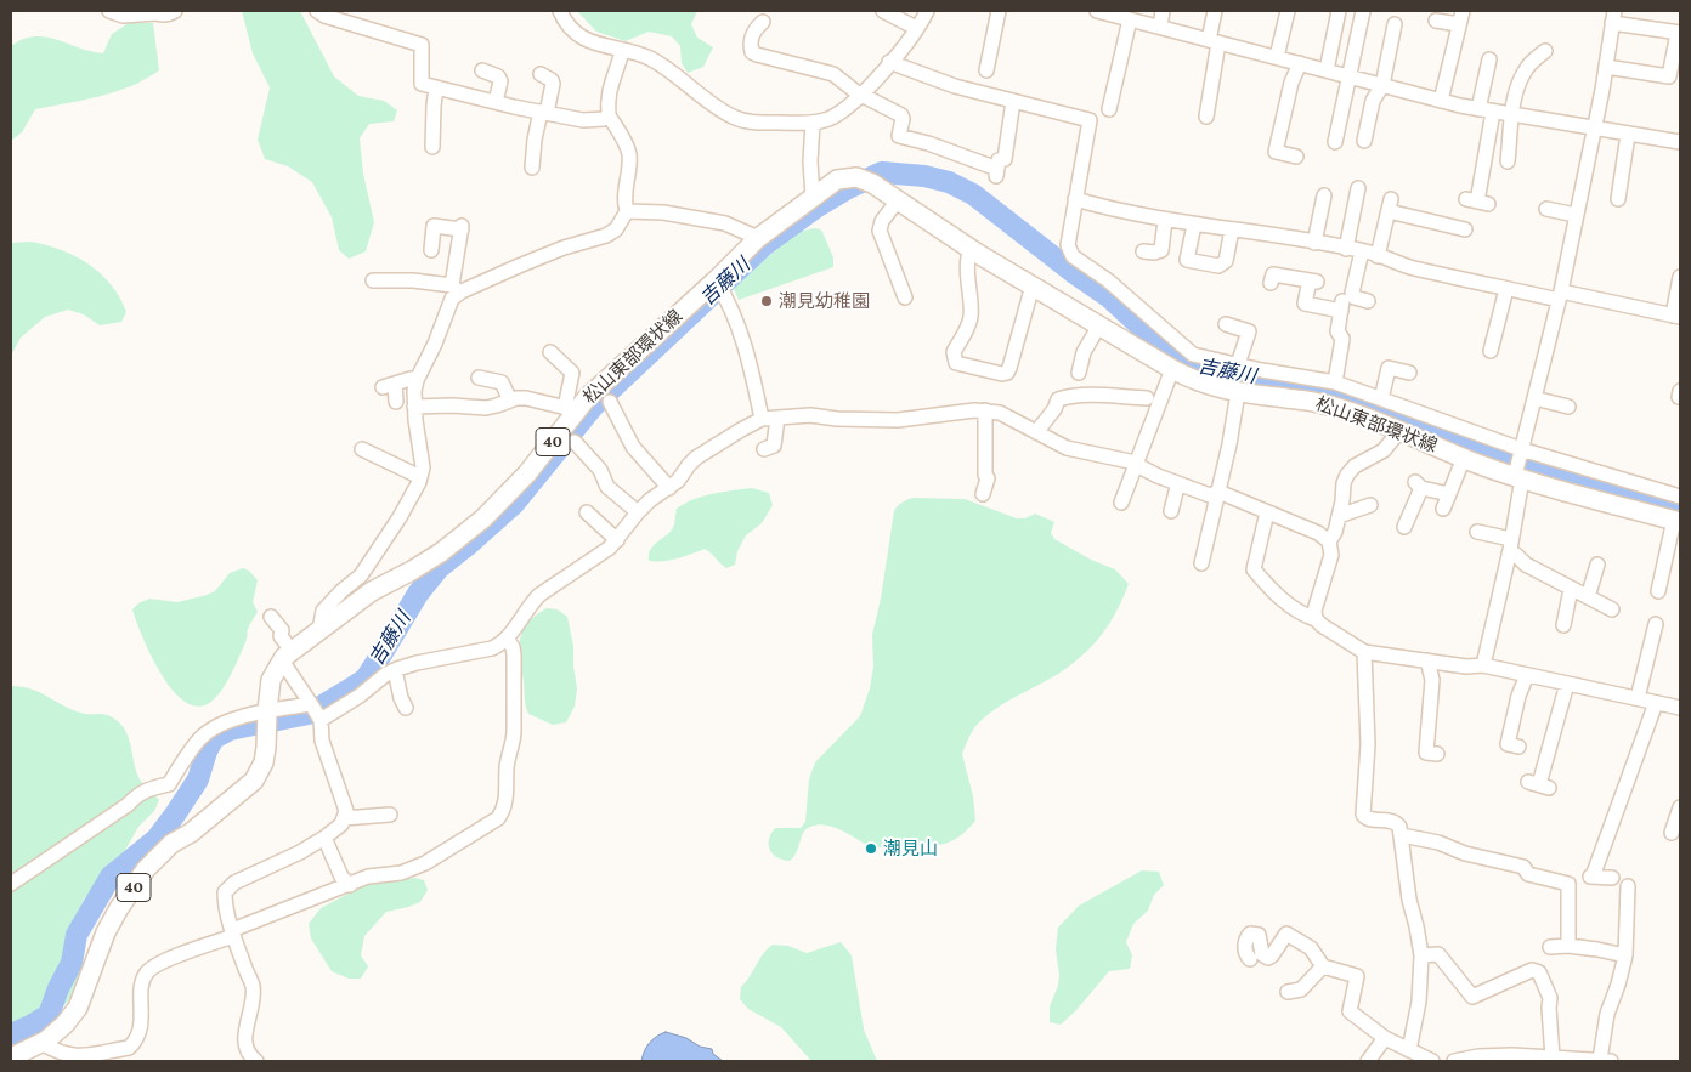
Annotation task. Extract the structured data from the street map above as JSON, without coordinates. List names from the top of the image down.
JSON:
{
  "streets": {
    "main road": ["松山東部環状線", "40"]
  },
  "crossings": [
    ["松山東部環状線", "40"]
  ],
  "water": ["吉藤川"],
  "places": ["潮見幼稚園", "潮見山"]
}
